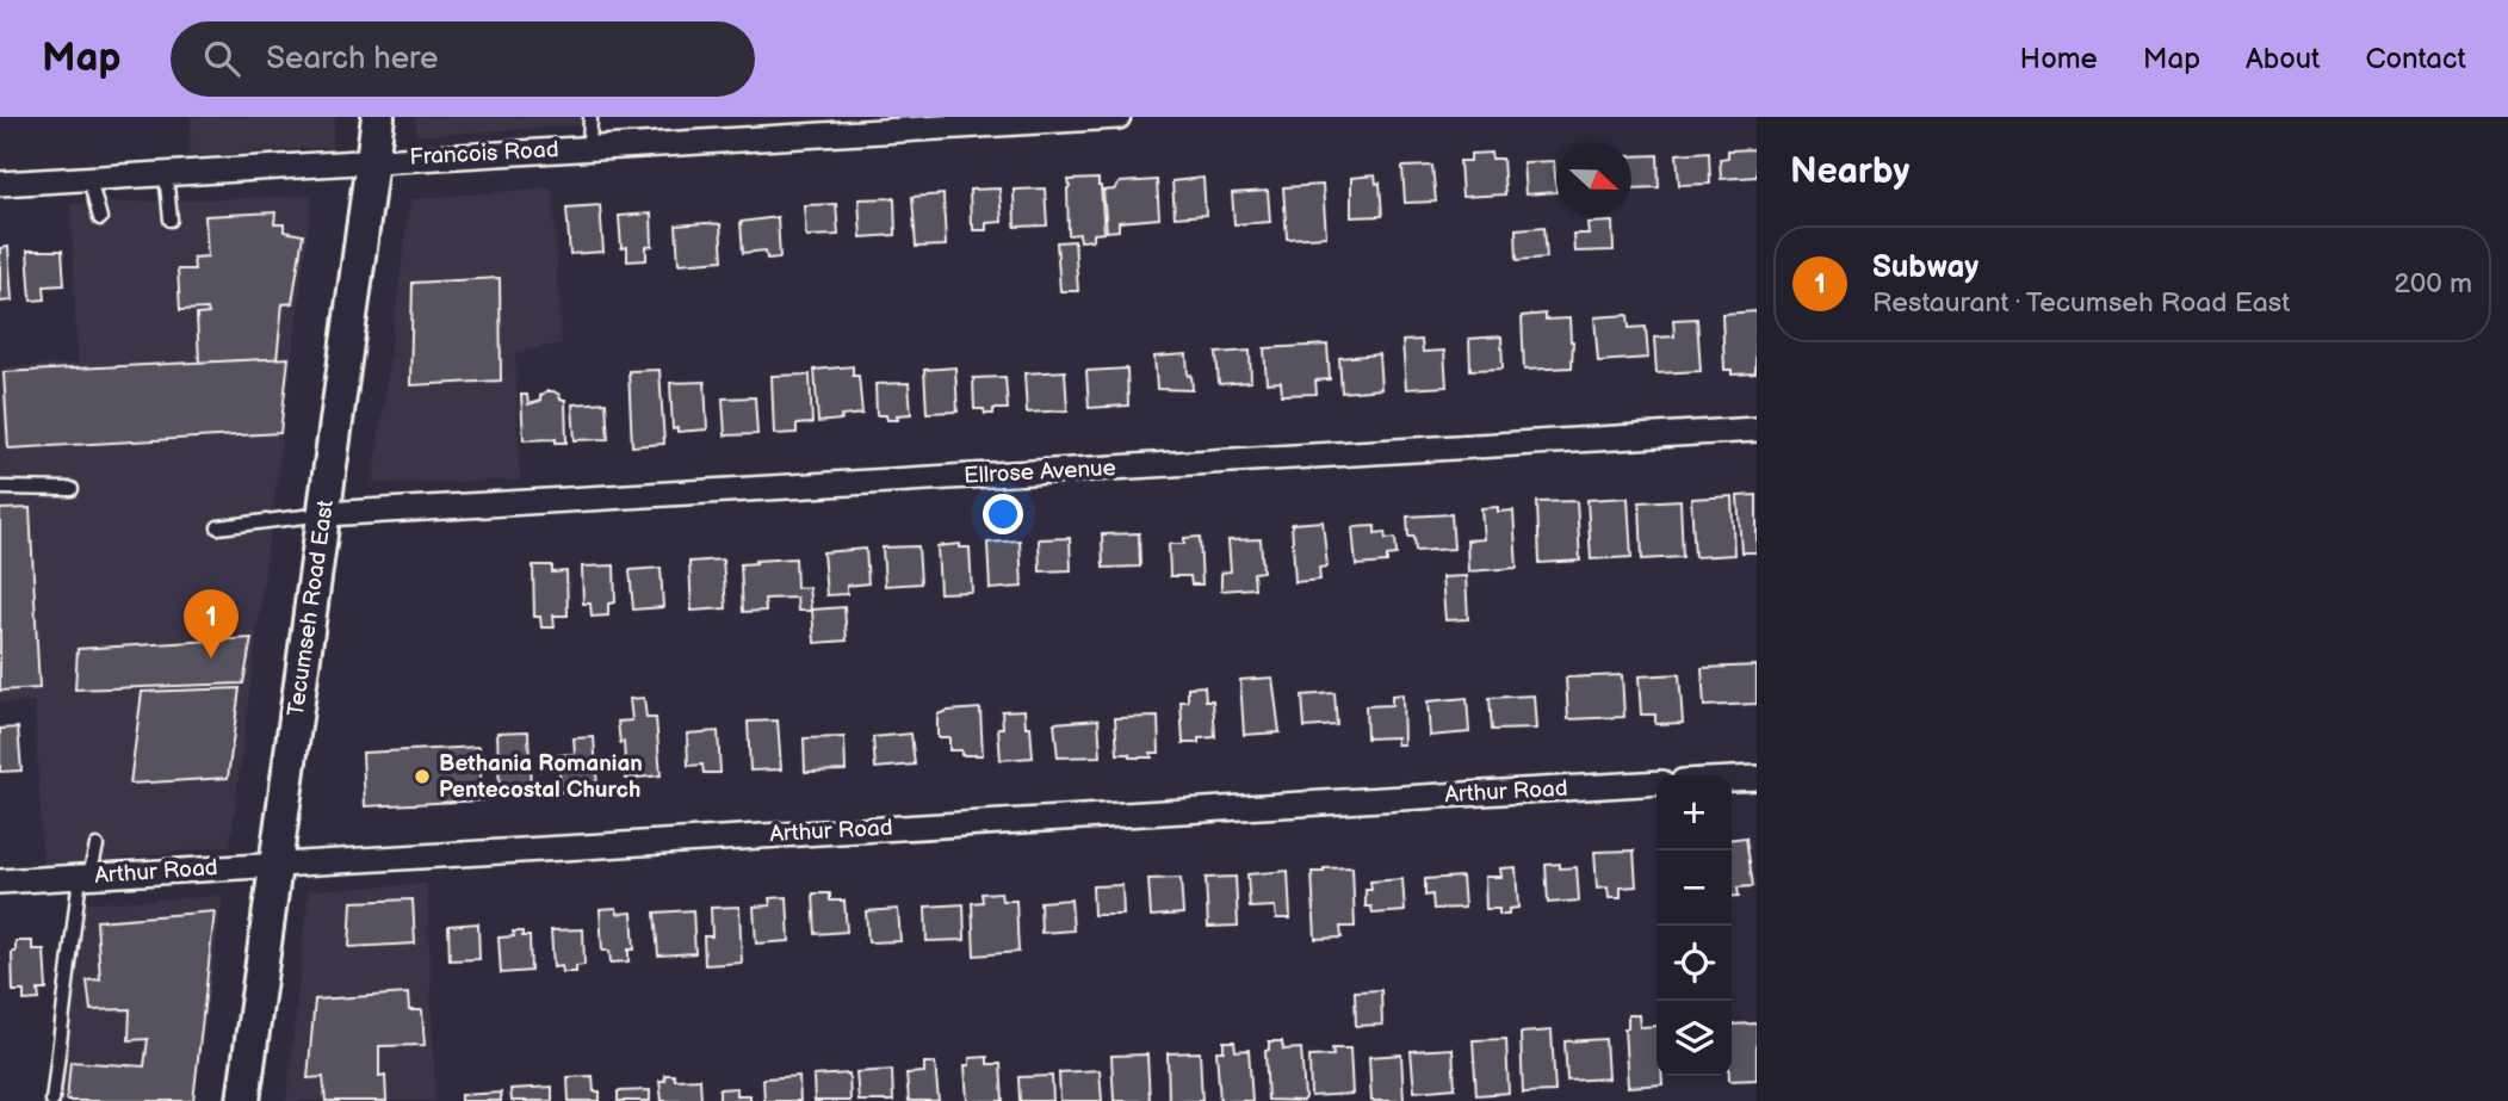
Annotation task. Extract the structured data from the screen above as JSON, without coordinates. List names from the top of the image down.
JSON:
{
  "streets": {
    "main road": ["Tecumseh Road East"],
    "street": ["Francois Road", "Ellrose Avenue", "Arthur Road"]
  },
  "crossings": [
    ["Francois Road", "Tecumseh Road East"],
    ["Ellrose Avenue", "Tecumseh Road East"],
    ["Tecumseh Road East", "Arthur Road"]
  ],
  "places": ["Bethania Romanian Pentecostal Church"],
  "north": "right",
  "page": {
    "header": "Map",
    "search": "Search here",
    "nav": [
      "Home",
      "Map",
      "About",
      "Contact"
    ],
    "heading": "Nearby",
    "list": [
      {
        "mark": "1",
        "name": "Subway",
        "note": "Restaurant · Tecumseh Road East",
        "value": "200 m"
      }
    ],
    "pins": "1",
    "map_buttons": ["+", "−"]
  }
}
